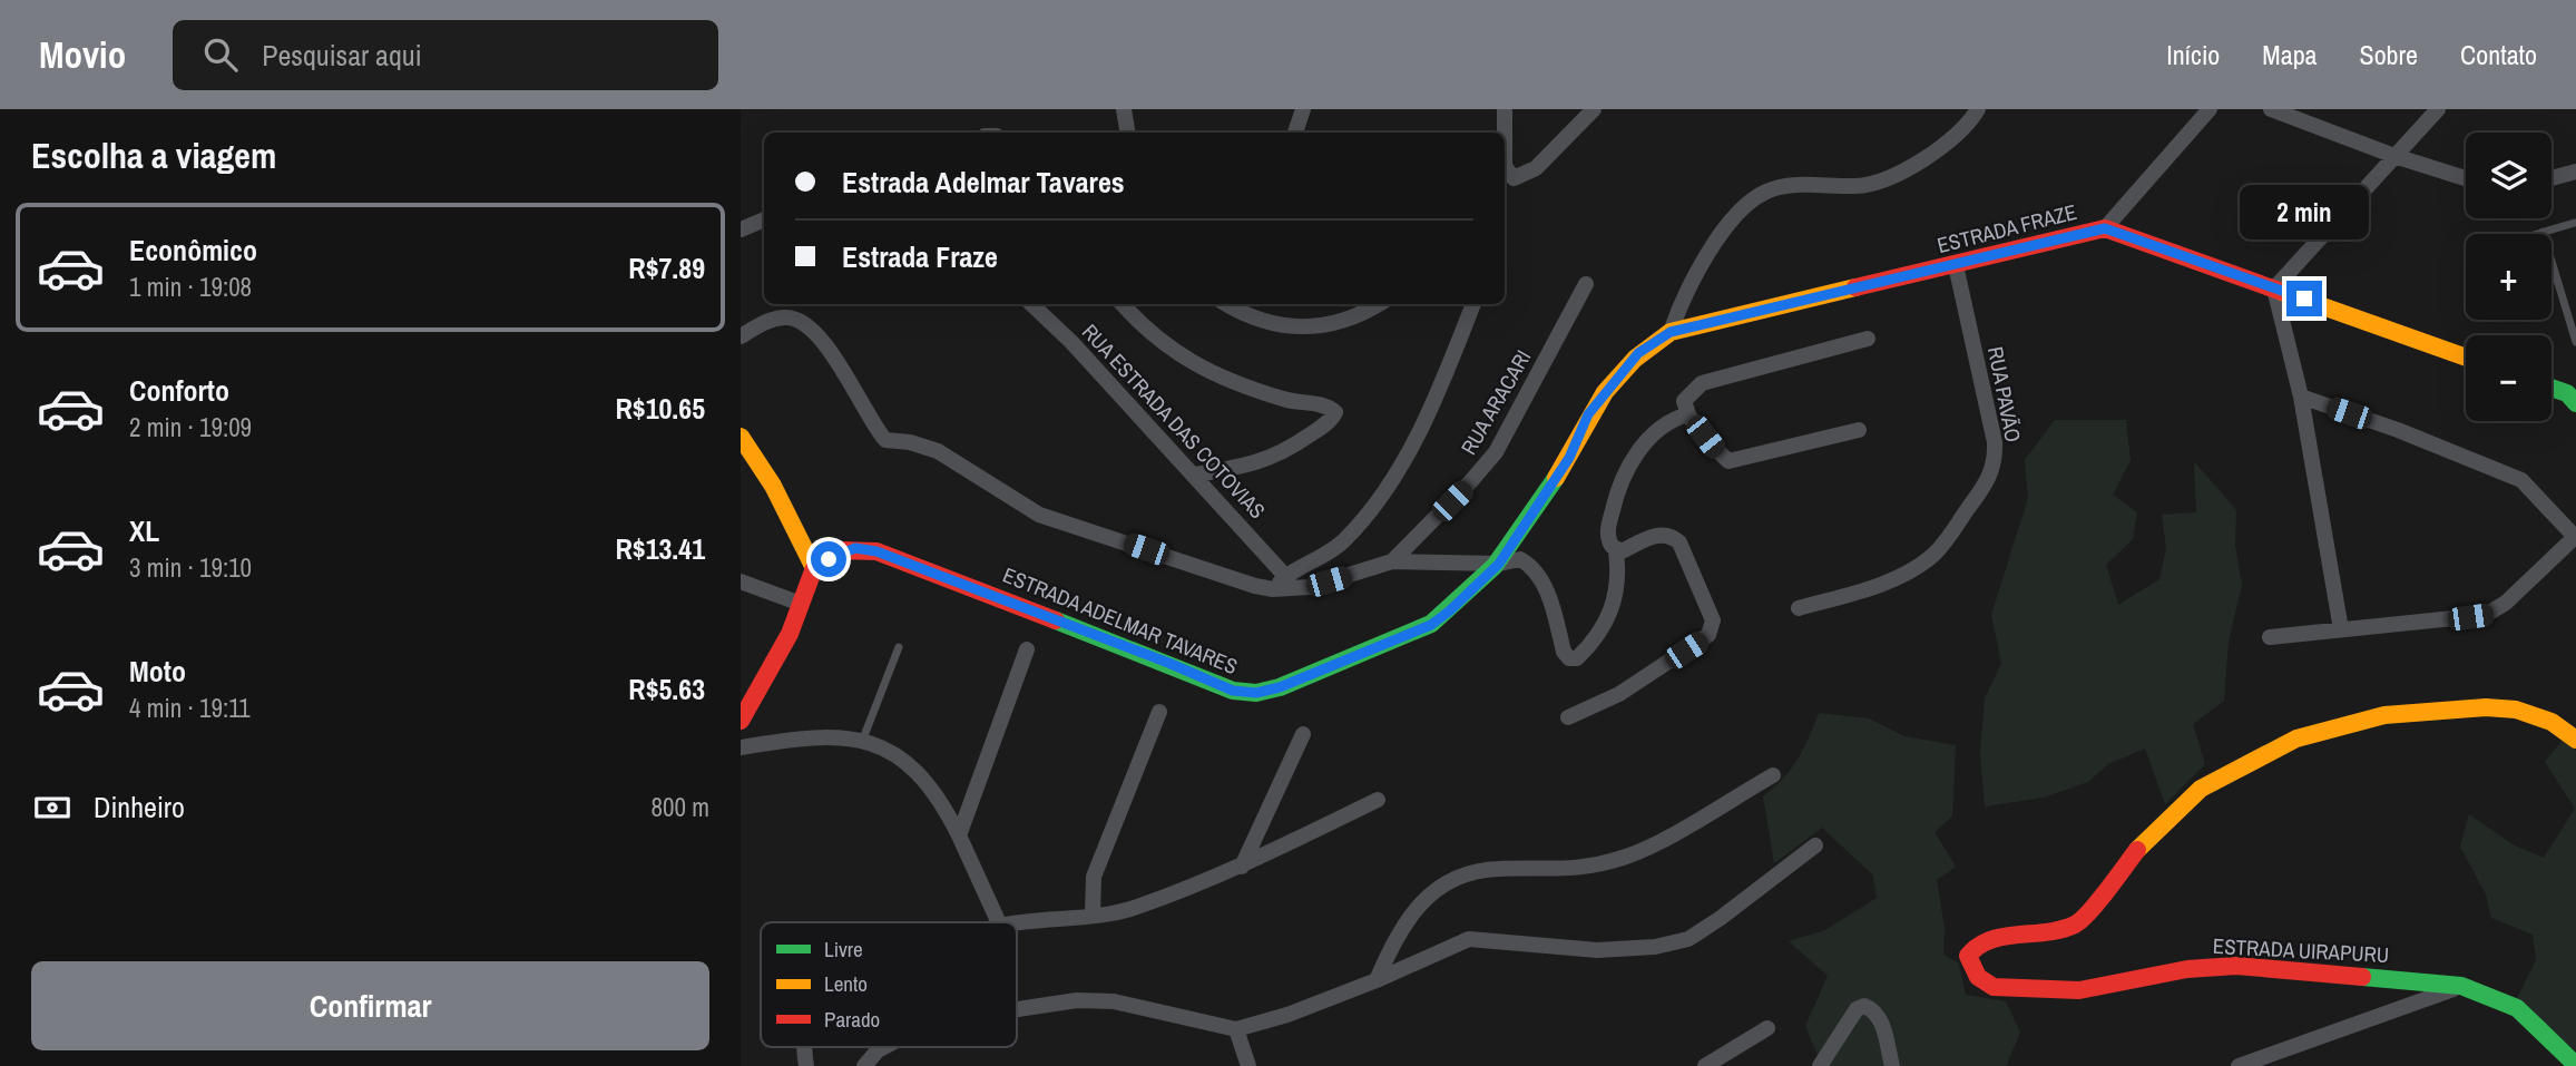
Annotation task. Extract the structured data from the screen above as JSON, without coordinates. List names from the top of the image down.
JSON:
{
  "streets": {
    "street": [
      "ESTRADA FRAZE",
      "RUA PAVÃO",
      "RUA ARACARI",
      "RUA ESTRADA DAS COTOVIAS",
      "ESTRADA ADELMAR TAVARES",
      "ESTRADA UIRAPURU"
    ]
  },
  "crossings": [
    ["ESTRADA FRAZE", "RUA PAVÃO"],
    ["ESTRADA FRAZE", "ESTRADA ADELMAR TAVARES"]
  ],
  "legend": ["Livre", "Lento", "Parado"],
  "page": {
    "header": "Movio",
    "search": "Pesquisar aqui",
    "nav": [
      "Início",
      "Mapa",
      "Sobre",
      "Contato"
    ],
    "heading": "Escolha a viagem",
    "map_buttons": ["+", "−"],
    "banner": ["Estrada Adelmar Tavares", "Estrada Fraze"],
    "bubble": "2 min",
    "list": [
      {
        "name": "Econômico",
        "note": "1 min · 19:08",
        "value": "R$7.89"
      },
      {
        "name": "Conforto",
        "note": "2 min · 19:09",
        "value": "R$10.65"
      },
      {
        "name": "XL",
        "note": "3 min · 19:10",
        "value": "R$13.41"
      },
      {
        "name": "Moto",
        "note": "4 min · 19:11",
        "value": "R$5.63"
      }
    ],
    "pay": ["Dinheiro", "800 m"],
    "buttons": "Confirmar"
  }
}
